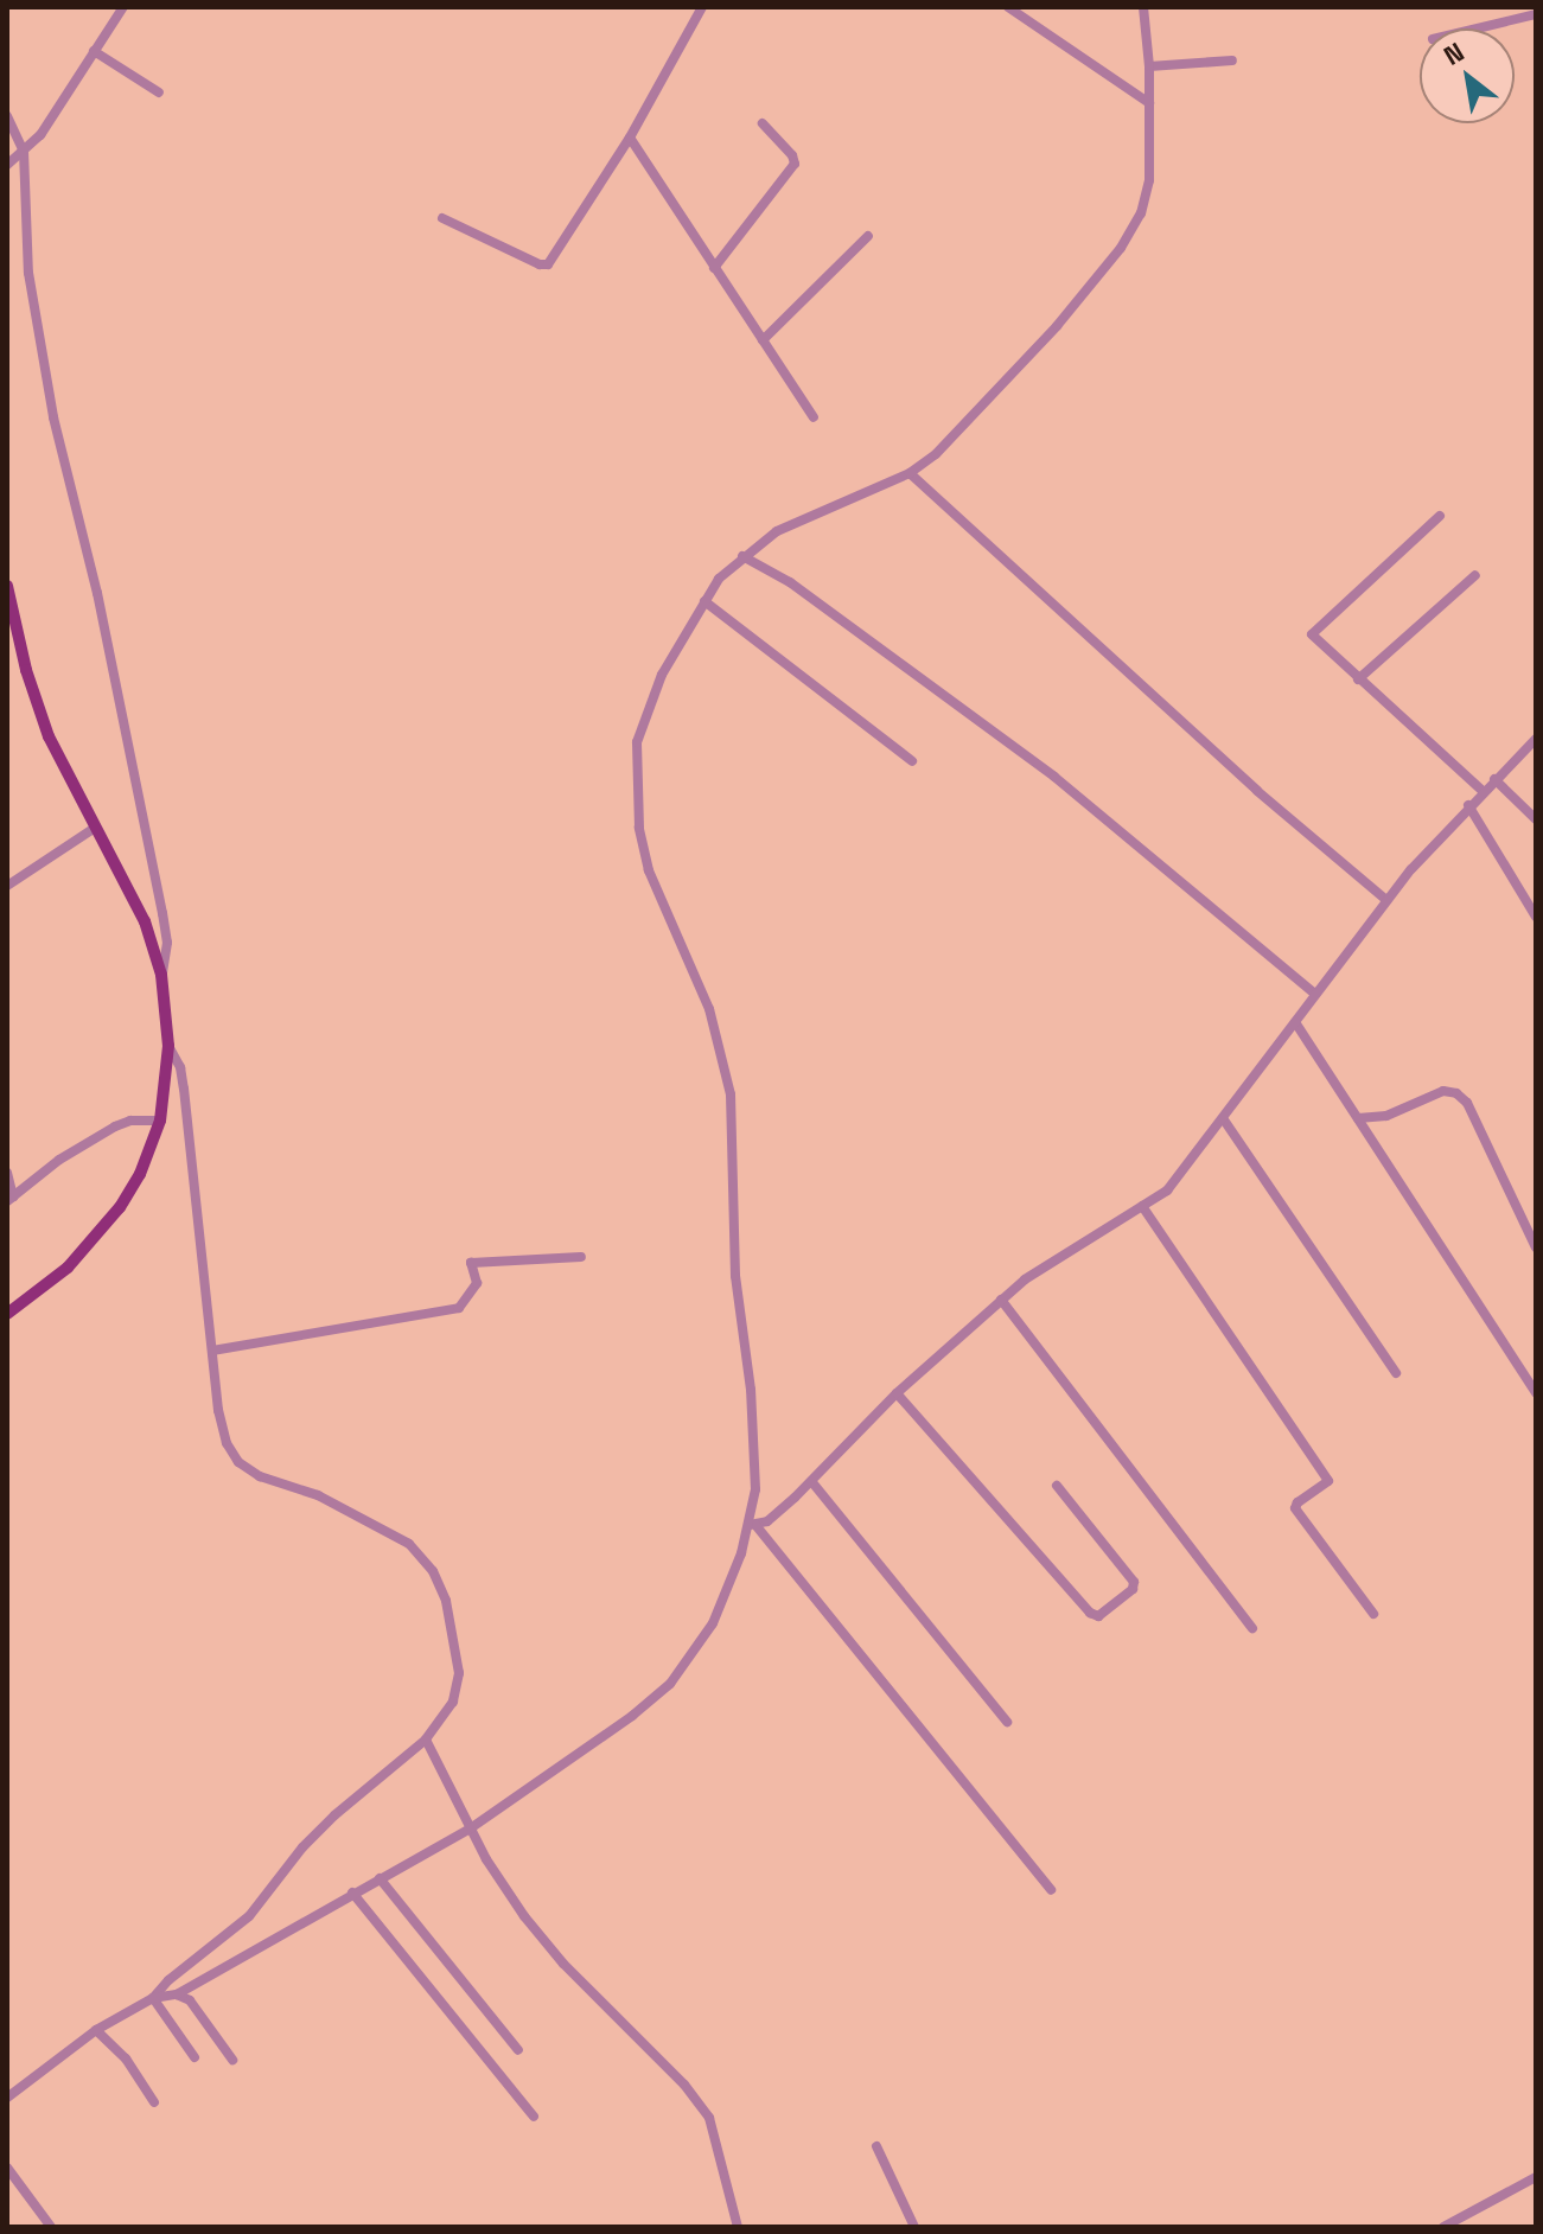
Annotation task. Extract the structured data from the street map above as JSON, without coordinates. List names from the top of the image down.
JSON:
{
  "north": "top left"
}
